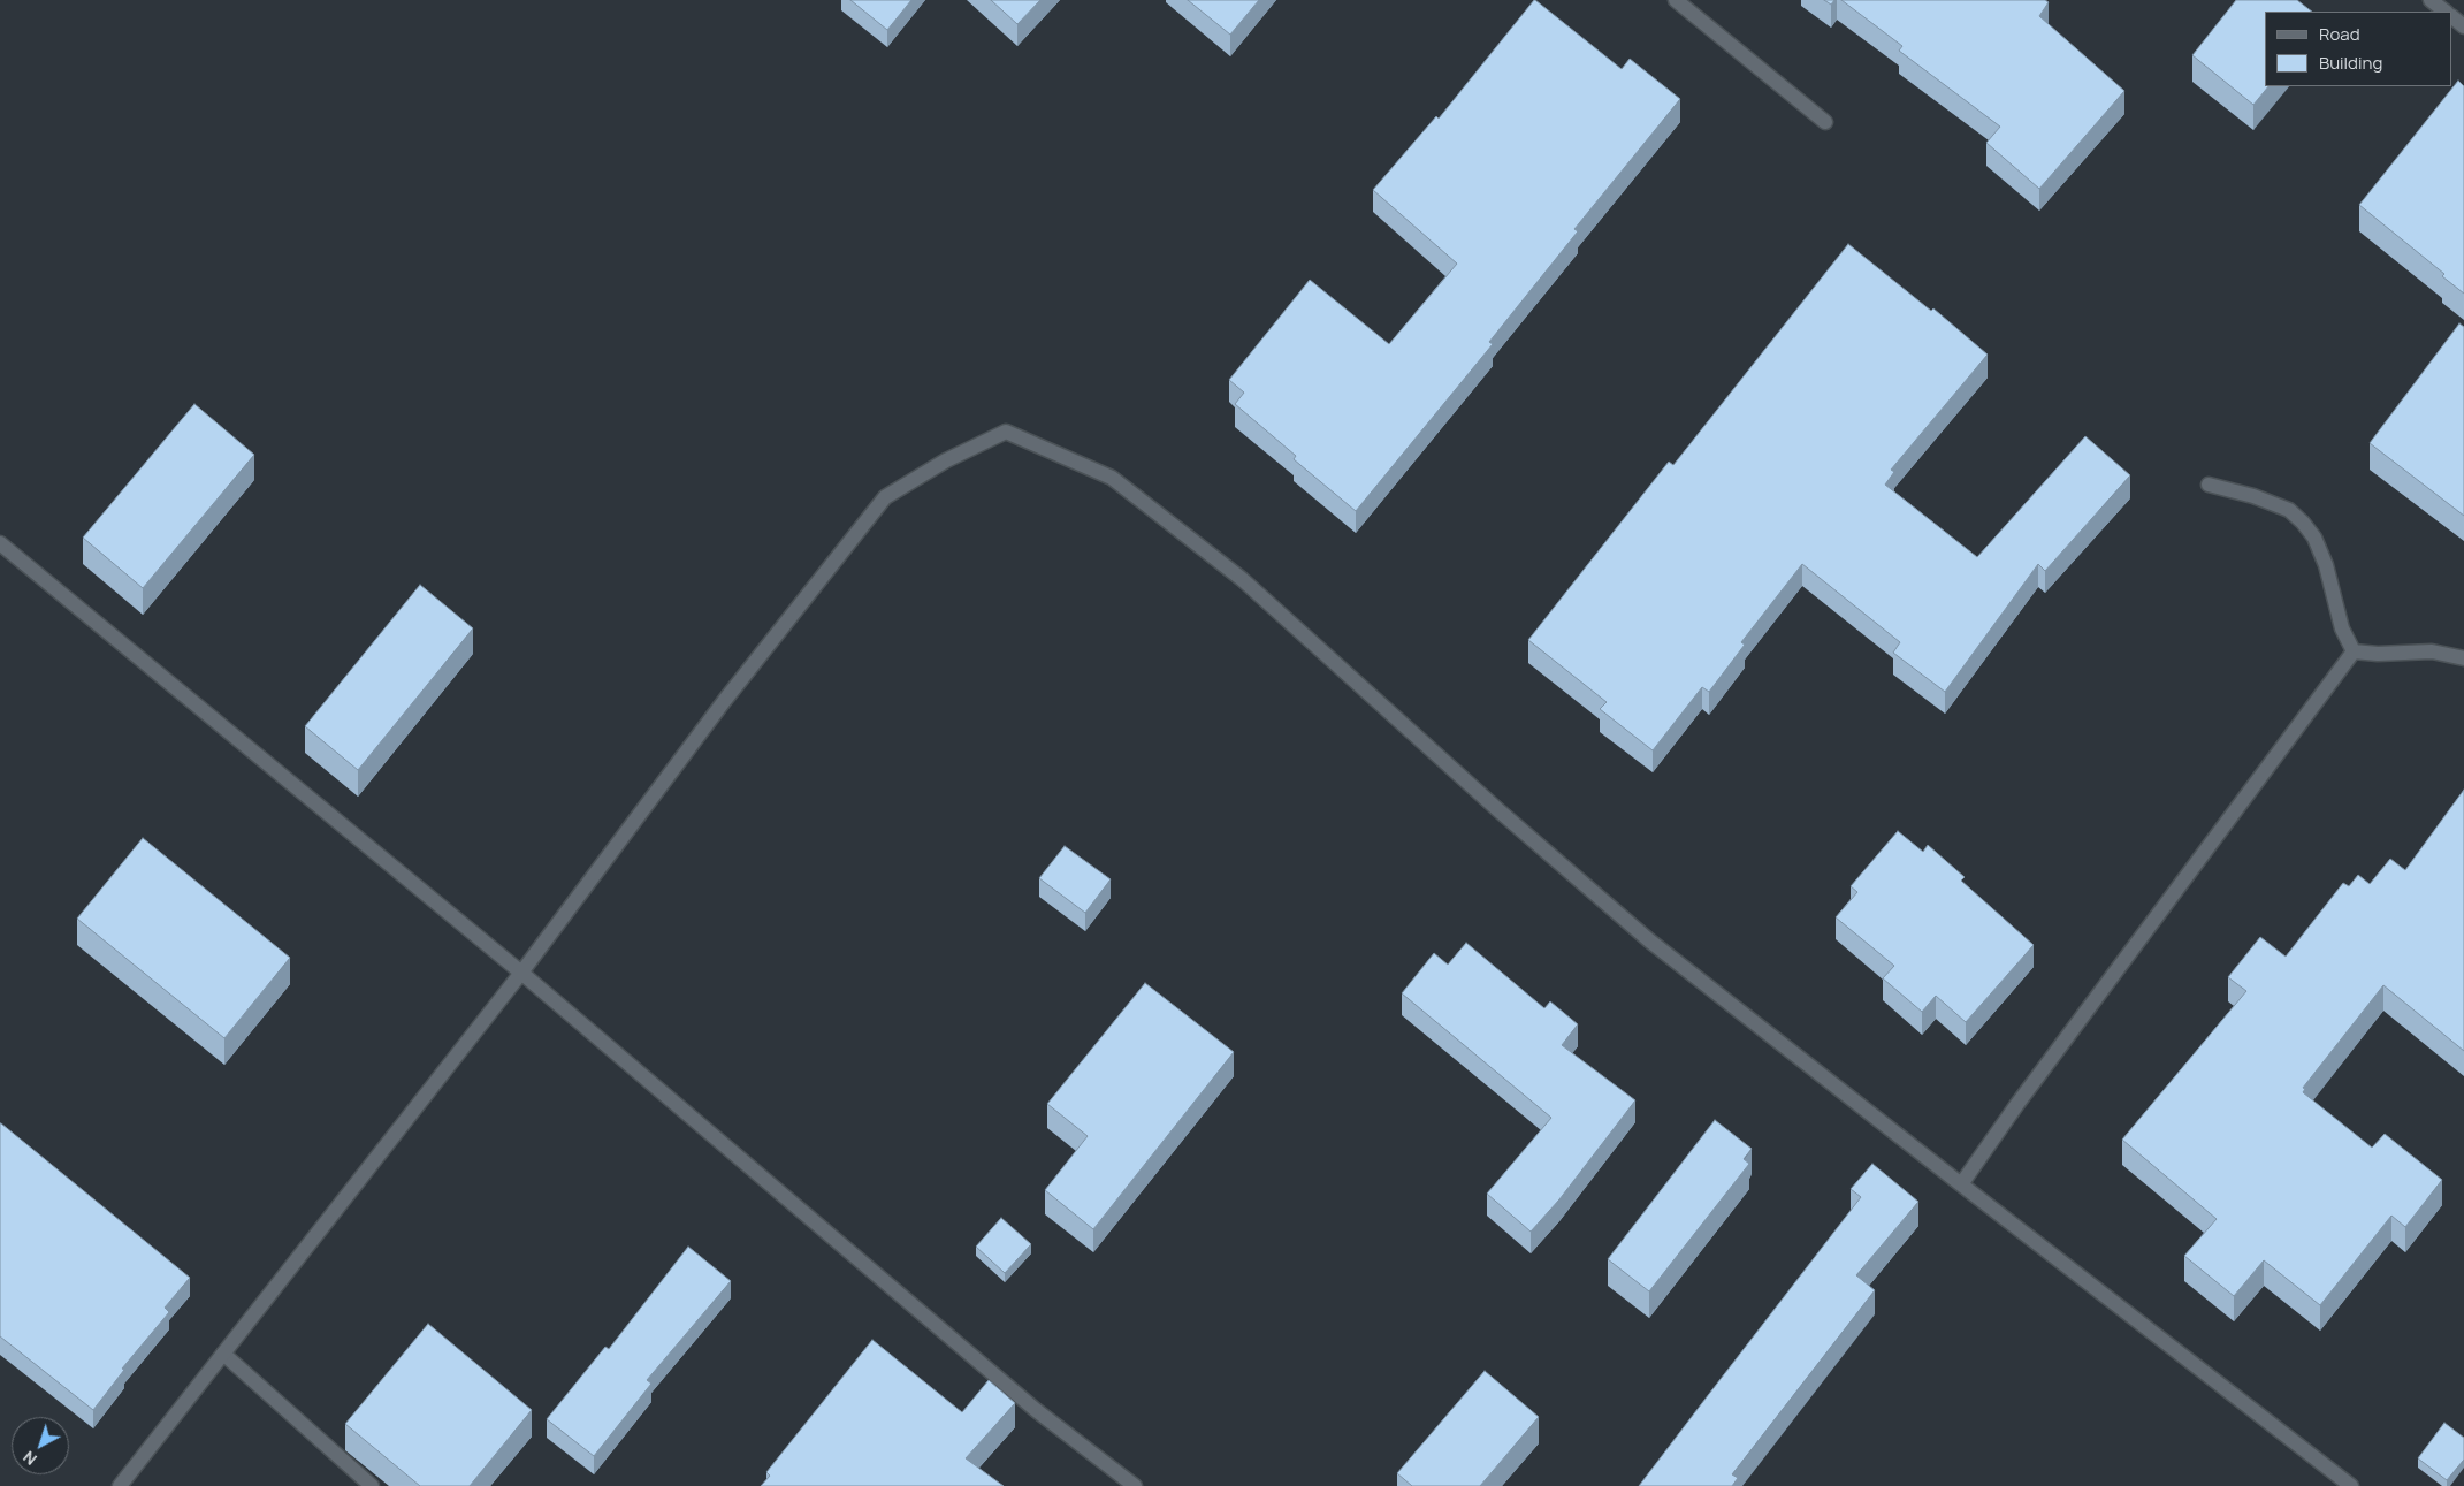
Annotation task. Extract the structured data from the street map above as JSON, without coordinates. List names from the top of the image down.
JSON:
{
  "legend": ["Road", "Building"],
  "north": "bottom left"
}
